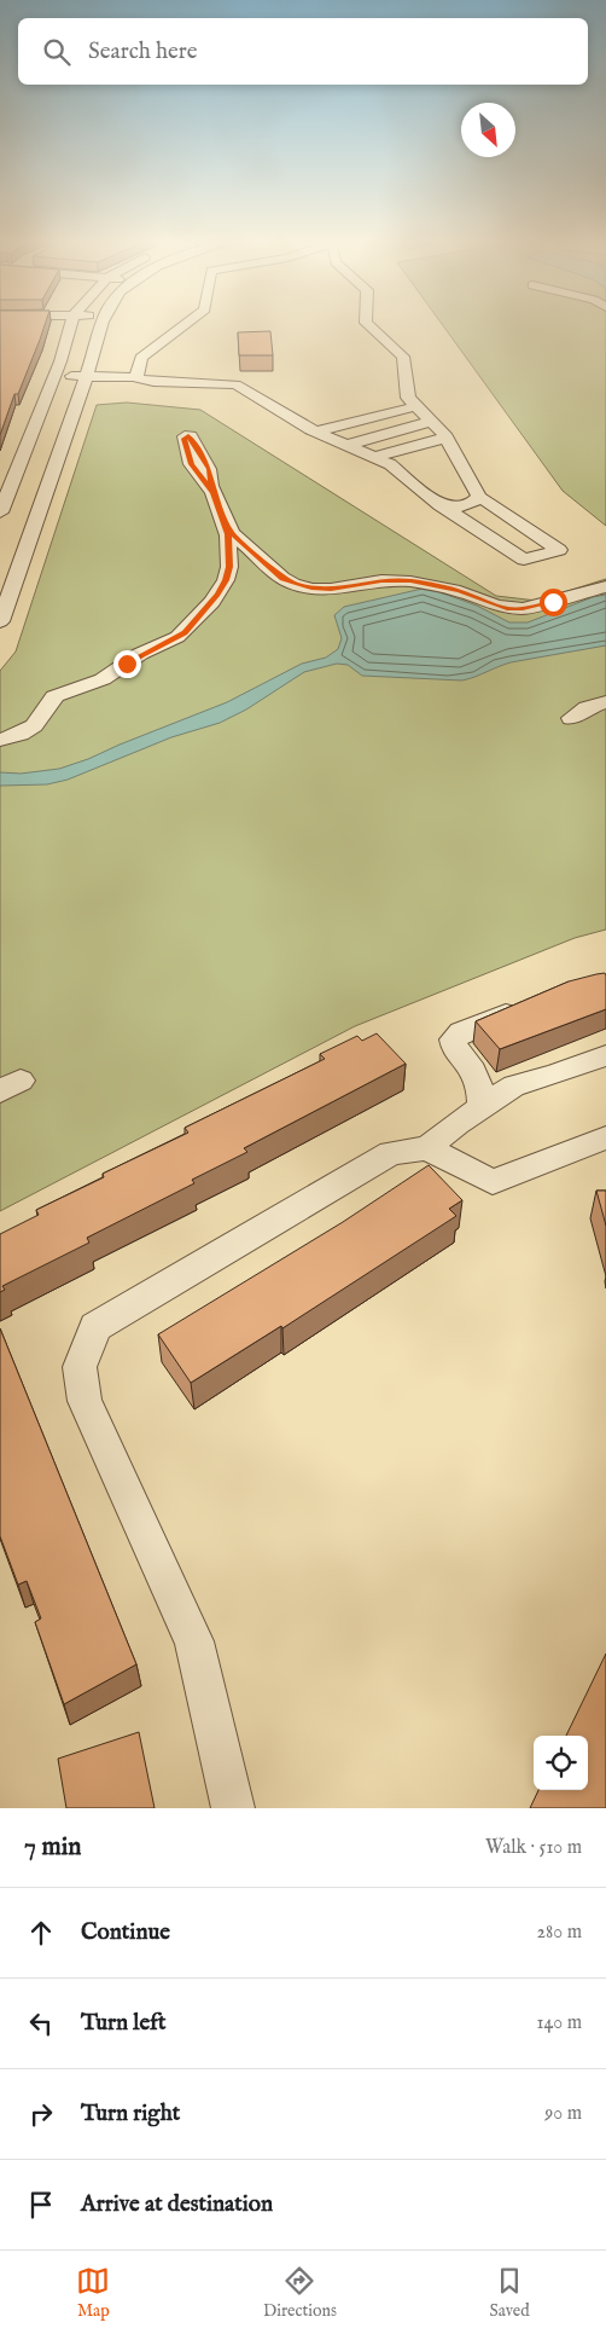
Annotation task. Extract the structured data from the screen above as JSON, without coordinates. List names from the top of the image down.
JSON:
{
  "north": "bottom right",
  "page": {
    "search": "Search here",
    "heading": ["7 min", "Walk · 510 m"],
    "list": [
      ["Continue", "280 m"],
      ["Turn left", "140 m"],
      ["Turn right", "90 m"],
      "Arrive at destination"
    ],
    "nav": ["Map", "Directions", "Saved"]
  }
}
